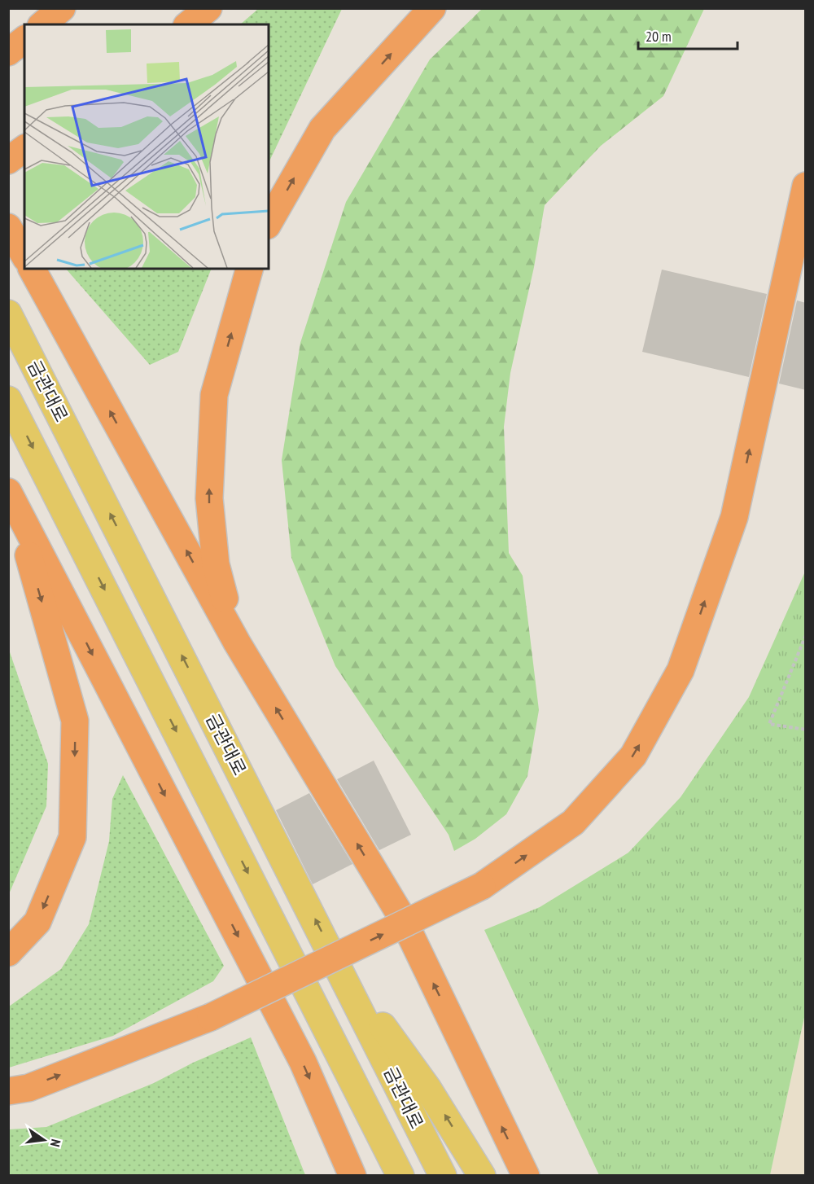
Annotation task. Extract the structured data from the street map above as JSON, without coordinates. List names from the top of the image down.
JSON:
{
  "streets": {
    "main road": ["금관대로"]
  },
  "scale_bar": "20 m",
  "north": "right"
}
